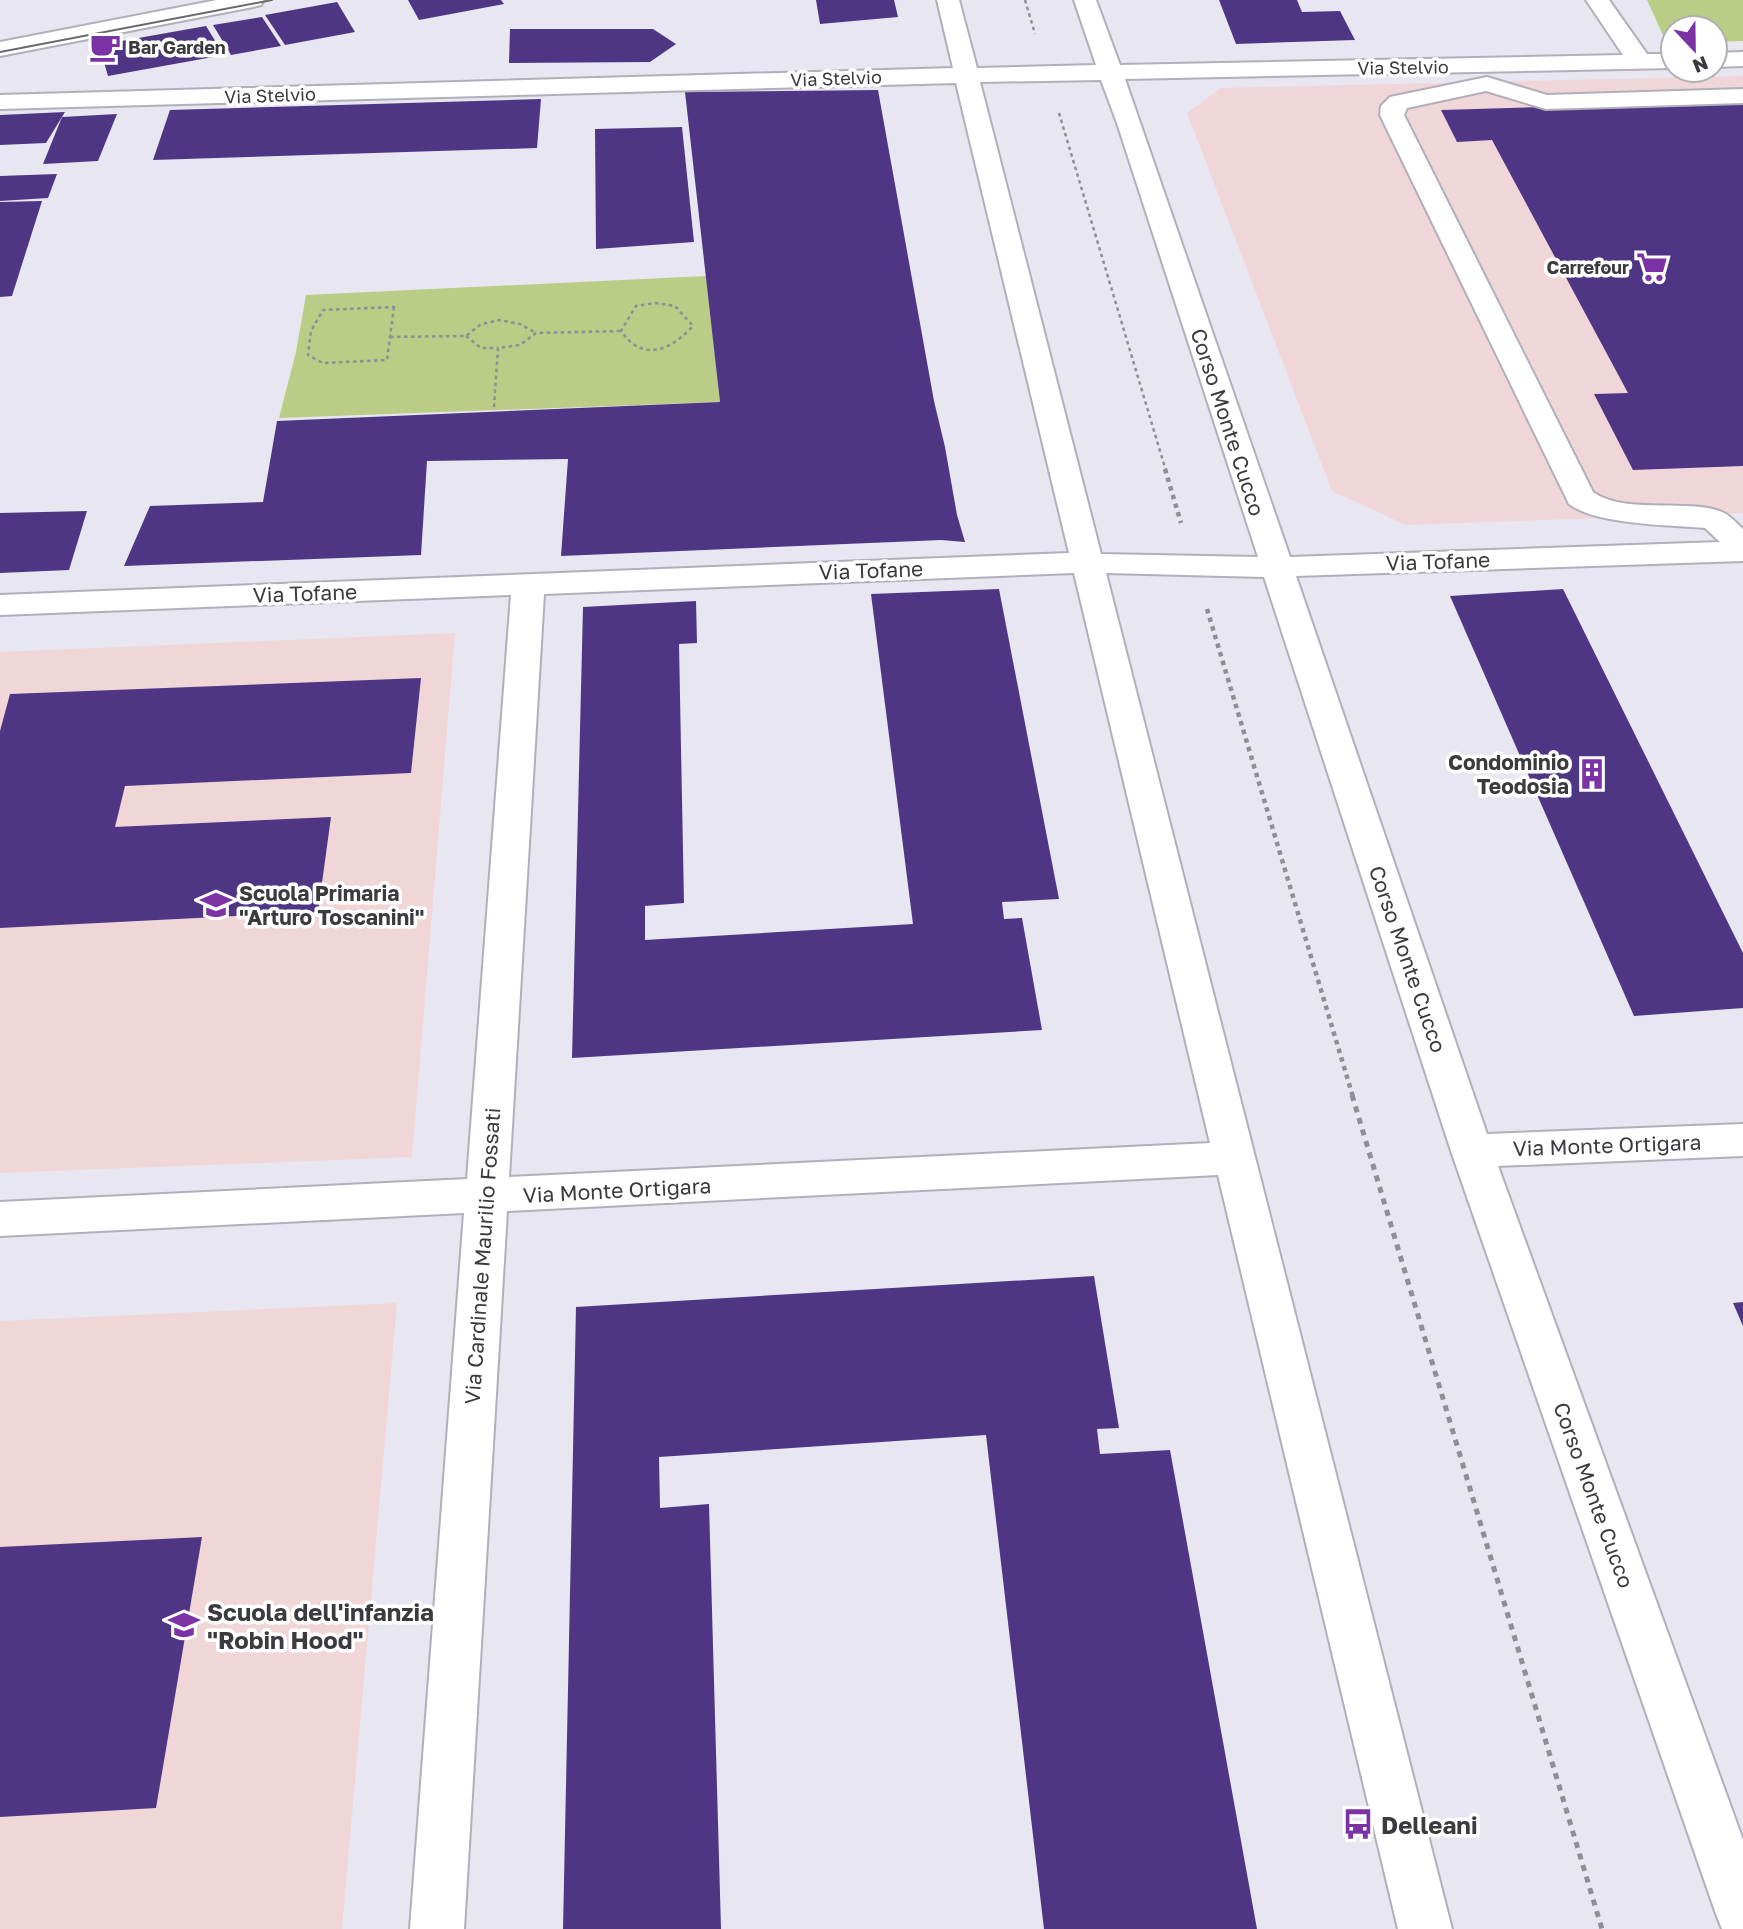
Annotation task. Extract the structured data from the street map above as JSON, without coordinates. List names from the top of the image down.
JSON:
{
  "streets": {
    "street": [
      "Via Stelvio",
      "Corso Monte Cucco",
      "Via Tofane",
      "Via Monte Ortigara",
      "Via Cardinale Maurilio Fossati"
    ]
  },
  "crossings": [
    ["Via Stelvio", "Corso Monte Cucco"],
    ["Corso Monte Cucco", "Via Tofane"],
    ["Corso Monte Cucco", "Via Monte Ortigara"],
    ["Via Tofane", "Via Cardinale Maurilio Fossati"],
    ["Via Monte Ortigara", "Via Cardinale Maurilio Fossati"]
  ],
  "places": {
    "cafe": ["Bar Garden"],
    "supermarket": ["Carrefour"],
    "building": ["Condominio Teodosia"],
    "school or university": ["Scuola Primaria \"Arturo Toscanini\"", "Scuola dell'infanzia \"Robin Hood\""],
    "bus stop": ["Delleani"]
  },
  "north": "bottom"
}
